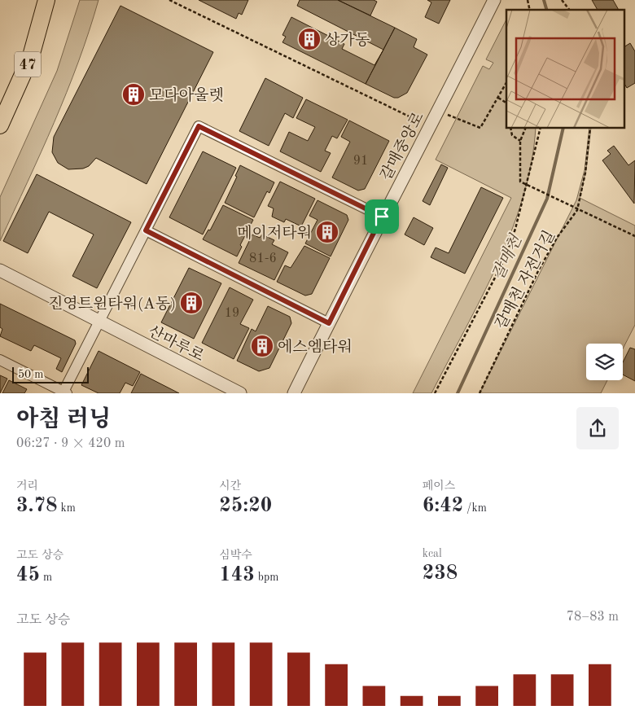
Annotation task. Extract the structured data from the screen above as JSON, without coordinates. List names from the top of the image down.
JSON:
{
  "streets": {
    "main road": ["47"],
    "street": ["갈매중앙로", "산마루로"],
    "path": ["갈매천 자전거길"]
  },
  "water": ["갈매천"],
  "places": {
    "building": [
      "상가동",
      "모다아울렛",
      "메이저타워",
      "진영트윈타워(A동)",
      "에스엠타워"
    ]
  },
  "house_numbers": ["91", "81-6", "19"],
  "scale_bar": "50 m",
  "page": {
    "scale": "50 m",
    "heading": ["아침 러닝", "06:27 · 9 × 420 m"],
    "stats": [
      ["거리", "3.78 km"],
      ["시간", "25:20"],
      ["페이스", "6:42 /km"],
      ["고도 상승", "45 m"],
      ["심박수", "143 bpm"],
      ["kcal", "238"]
    ],
    "chart": ["고도 상승", "78–83 m"]
  }
}
